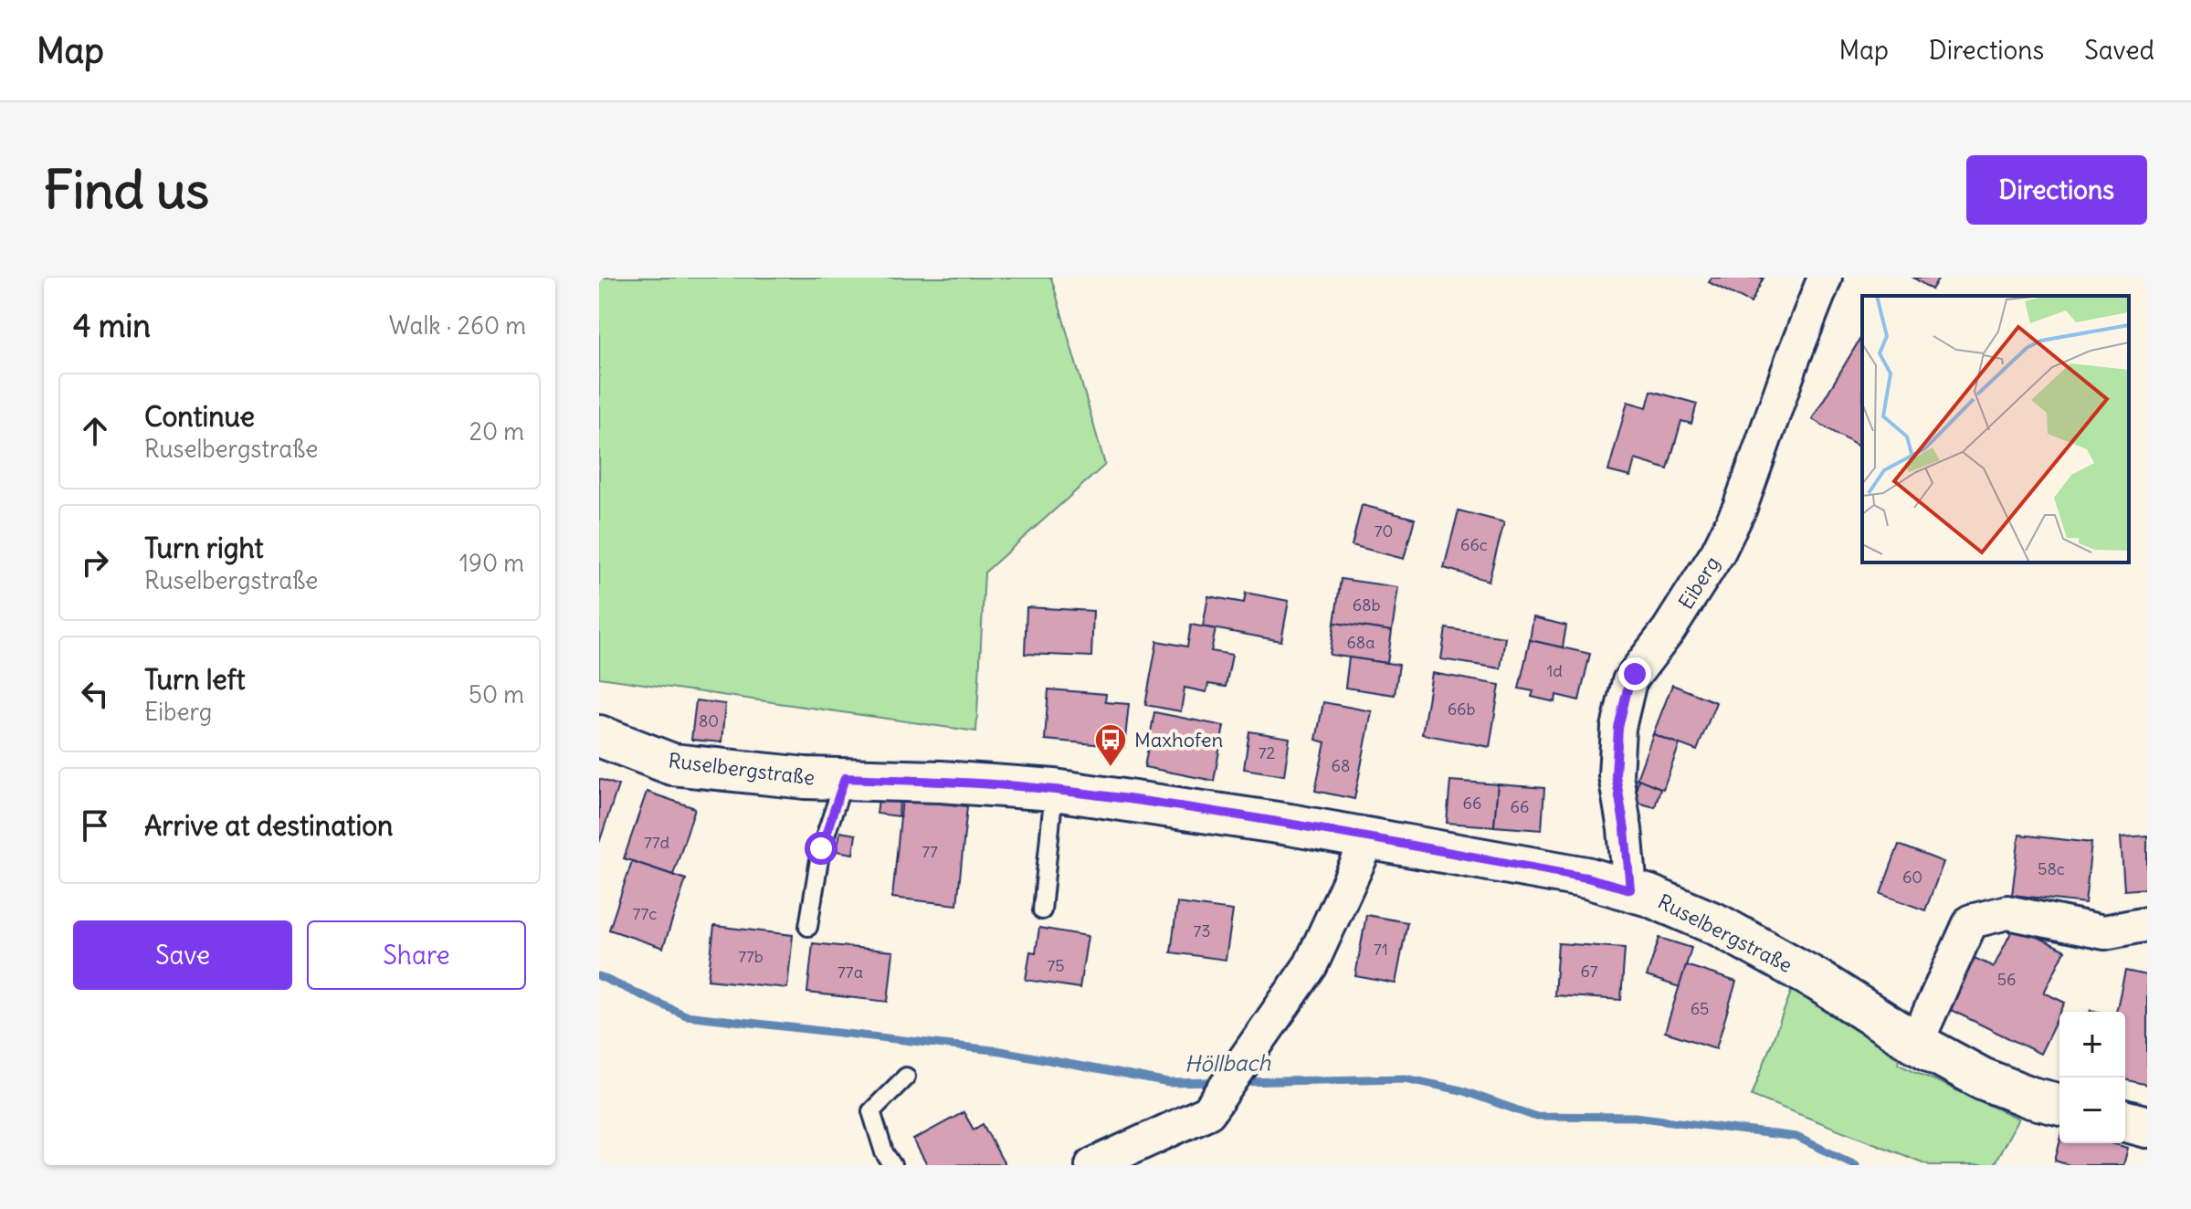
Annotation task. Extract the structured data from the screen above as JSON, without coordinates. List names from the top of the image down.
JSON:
{
  "streets": {
    "main road": ["Ruselbergstraße"],
    "street": ["Eiberg"]
  },
  "crossings": [
    ["Eiberg", "Ruselbergstraße"]
  ],
  "water": ["Höllbach"],
  "places": {
    "bus stop": ["Maxhofen"]
  },
  "house_numbers": [
    "70",
    "66c",
    "68b",
    "68a",
    "1d",
    "66b",
    "80",
    "72",
    "68",
    "66",
    "66",
    "77d",
    "77",
    "58c",
    "60",
    "77c",
    "73",
    "71",
    "77b",
    "75",
    "67",
    "77a",
    "56",
    "65"
  ],
  "page": {
    "header": "Map",
    "nav": ["Map", "Directions", "Saved"],
    "buttons": [
      "Directions",
      ["Save", "Share"]
    ],
    "title": "Find us",
    "heading": ["4 min", "Walk · 260 m"],
    "list": [
      ["Continue", "Ruselbergstraße", "20 m"],
      ["Turn right", "Ruselbergstraße", "190 m"],
      ["Turn left", "Eiberg", "50 m"],
      "Arrive at destination"
    ],
    "map_buttons": ["+", "−"]
  }
}
